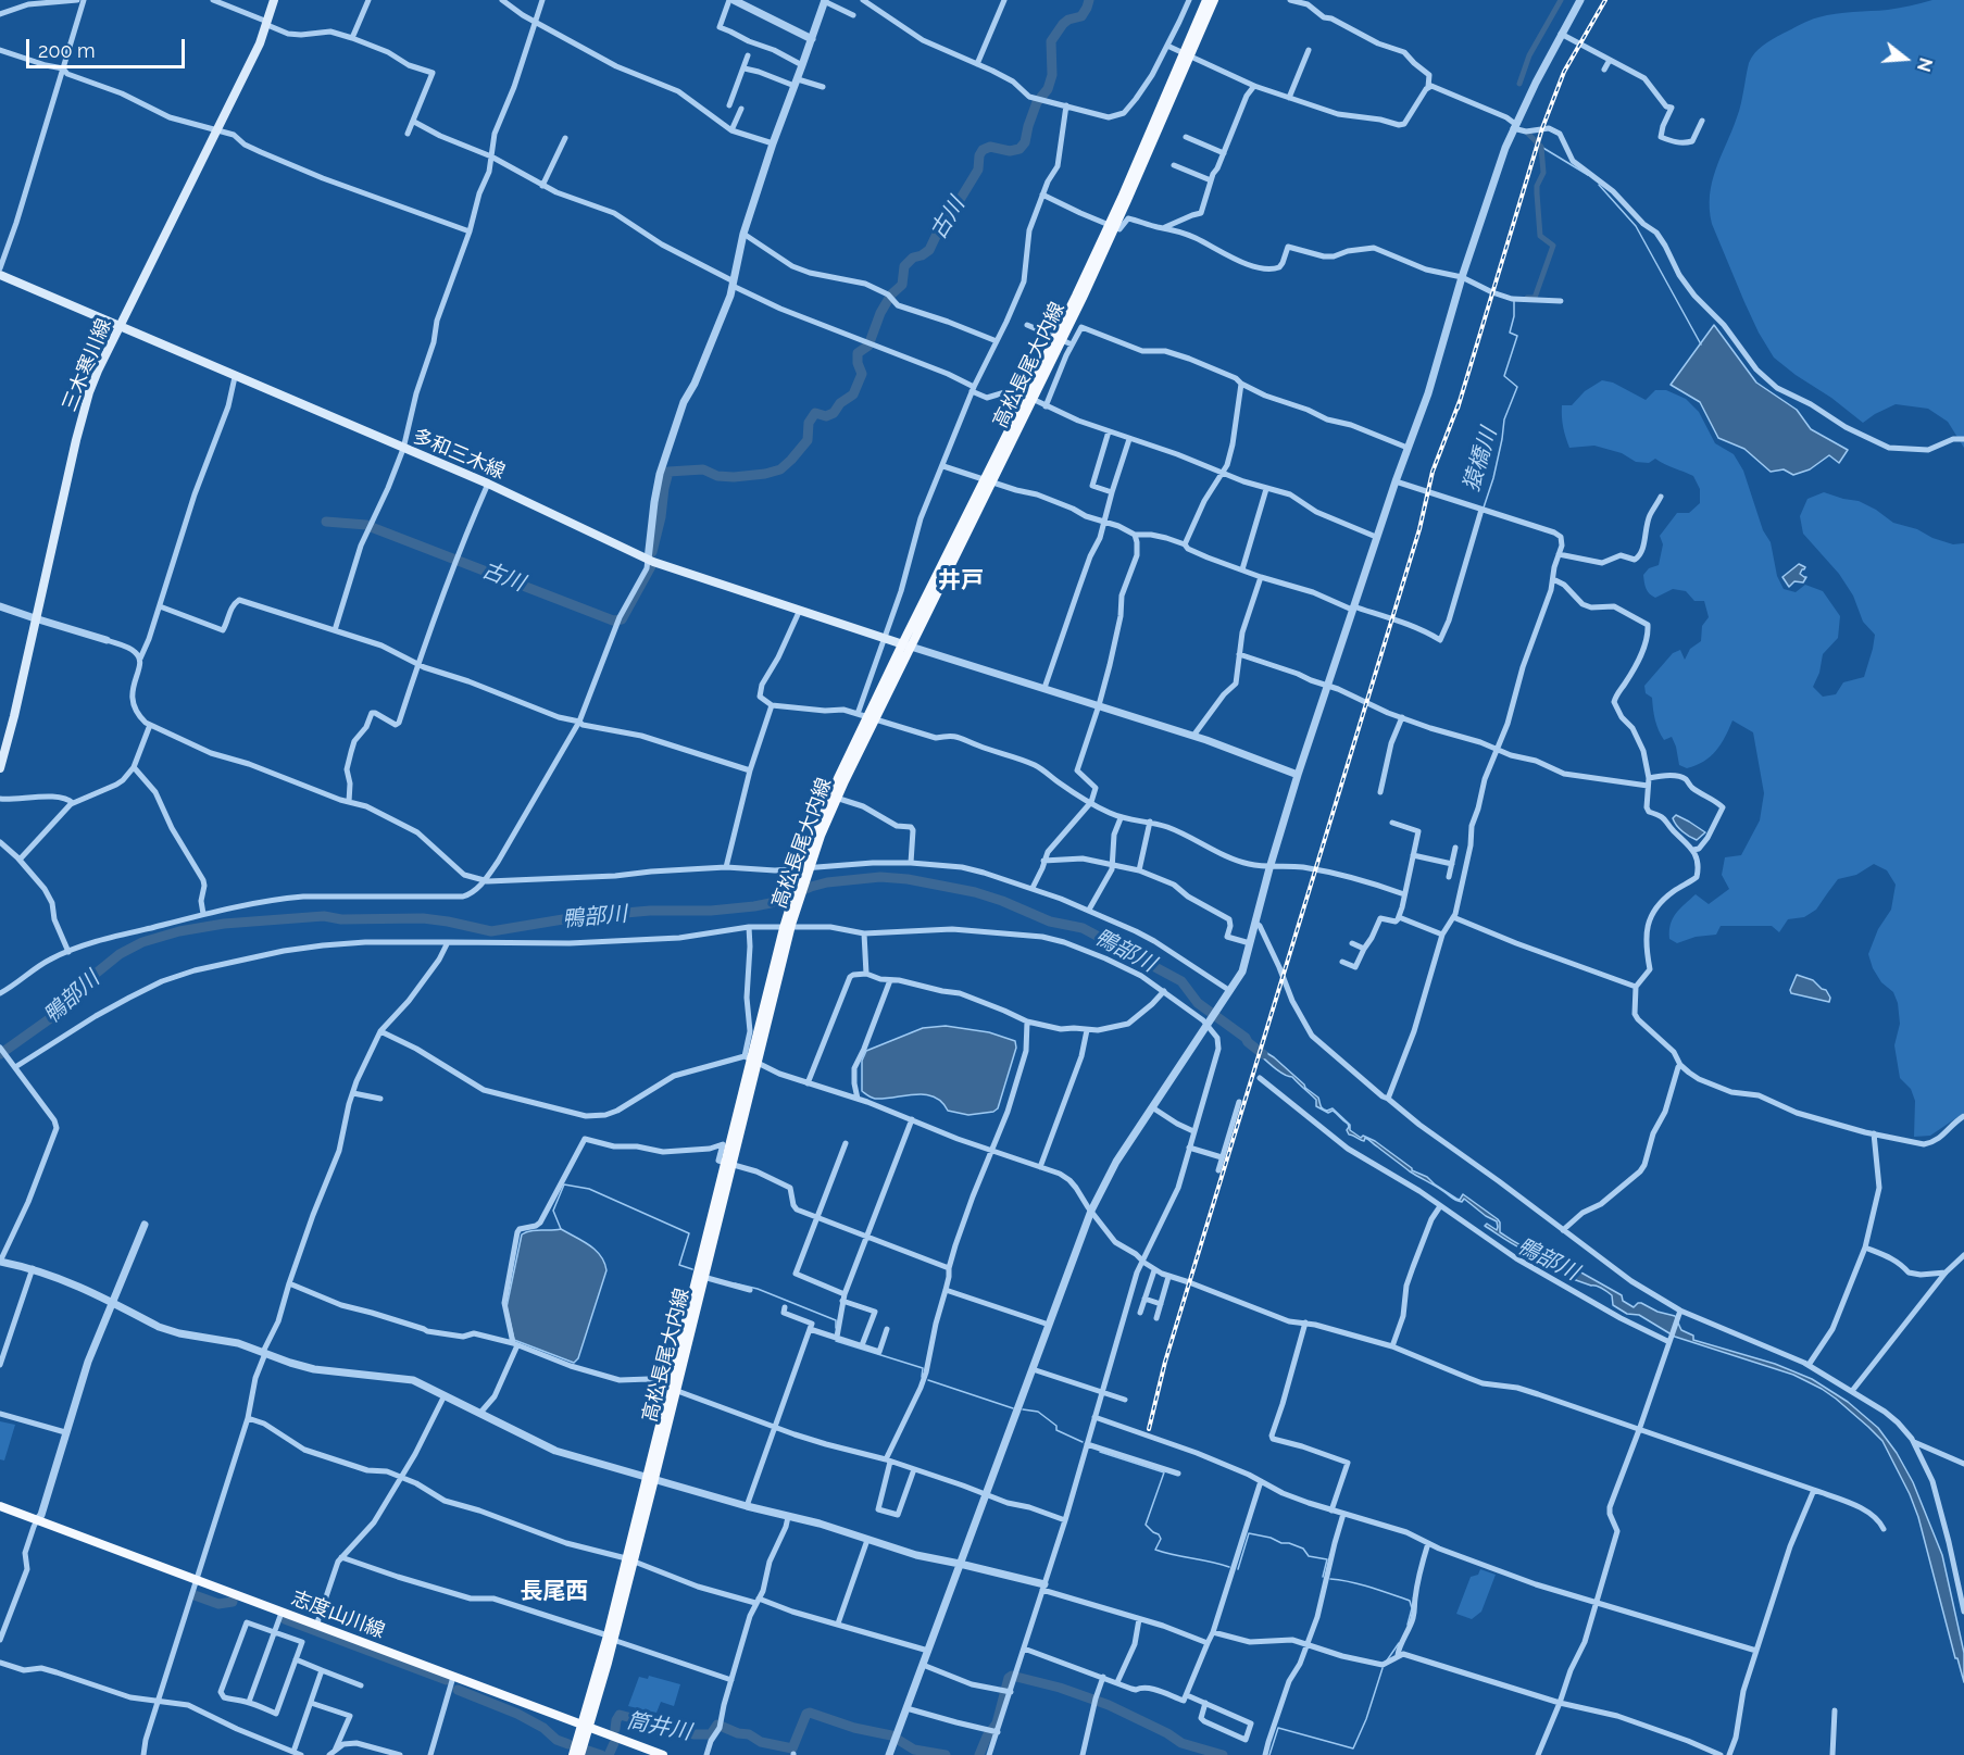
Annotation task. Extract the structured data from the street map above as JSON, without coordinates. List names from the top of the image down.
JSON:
{
  "streets": {
    "main road": [
      "三木寒川線",
      "高松長尾大内線",
      "多和三木線",
      "志度山川線"
    ]
  },
  "crossings": [
    ["三木寒川線", "多和三木線"],
    ["高松長尾大内線", "多和三木線"],
    ["高松長尾大内線", "志度山川線"]
  ],
  "districts": ["井戸", "長尾西"],
  "water": [
    "古川",
    "猿橋川",
    "鴨部川",
    "筒井川"
  ],
  "scale_bar": "200 m",
  "north": "right"
}
